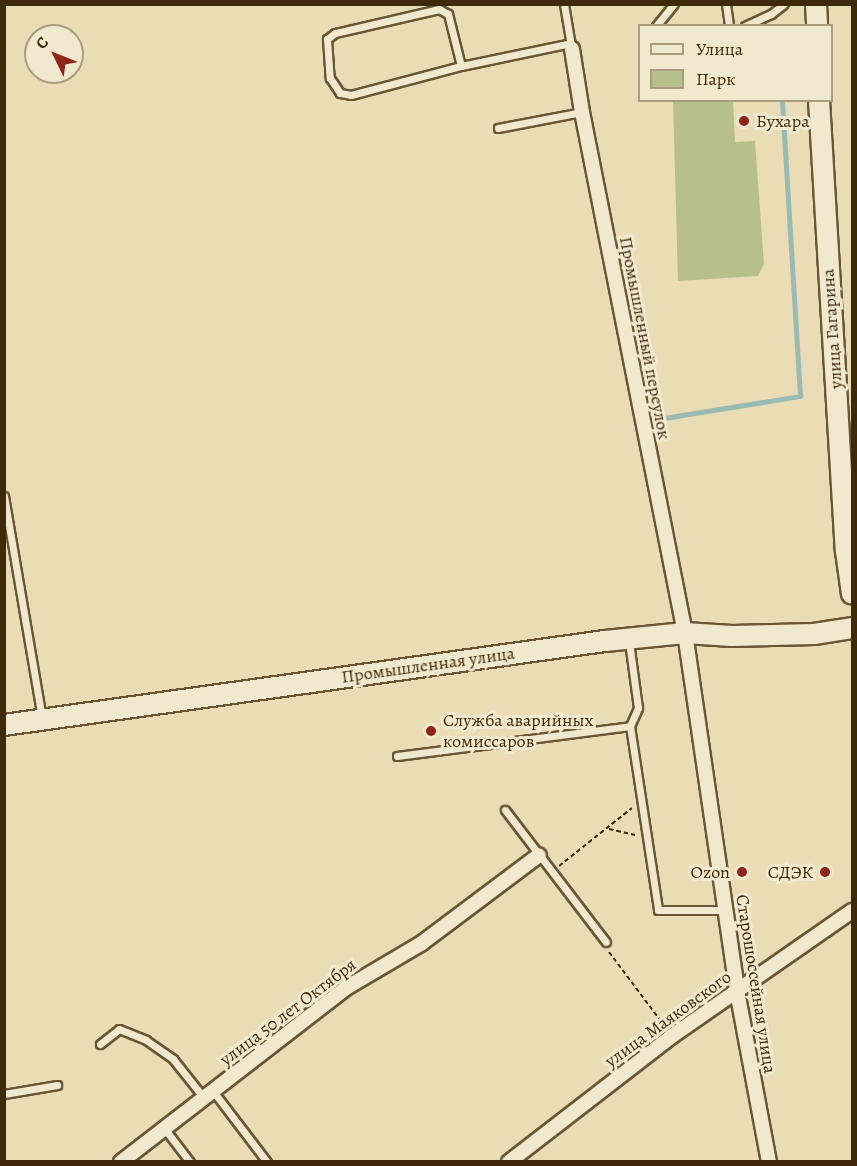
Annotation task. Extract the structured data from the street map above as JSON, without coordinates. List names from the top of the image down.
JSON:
{
  "streets": {
    "street": [
      "улица Гагарина",
      "Промышленный переулок",
      "Промышленная улица",
      "Старошоссейная улица",
      "улица 50 лет Октября",
      "улица Маяковского"
    ]
  },
  "crossings": [
    ["Промышленный переулок", "Промышленная улица"],
    ["Промышленный переулок", "Старошоссейная улица"],
    ["Промышленная улица", "Старошоссейная улица"],
    ["Старошоссейная улица", "улица Маяковского"]
  ],
  "places": [
    "Бухара",
    "Служба аварийных комиссаров",
    "Ozon",
    "СДЭК"
  ],
  "legend": ["Улица", "Парк"],
  "north": "top left"
}
